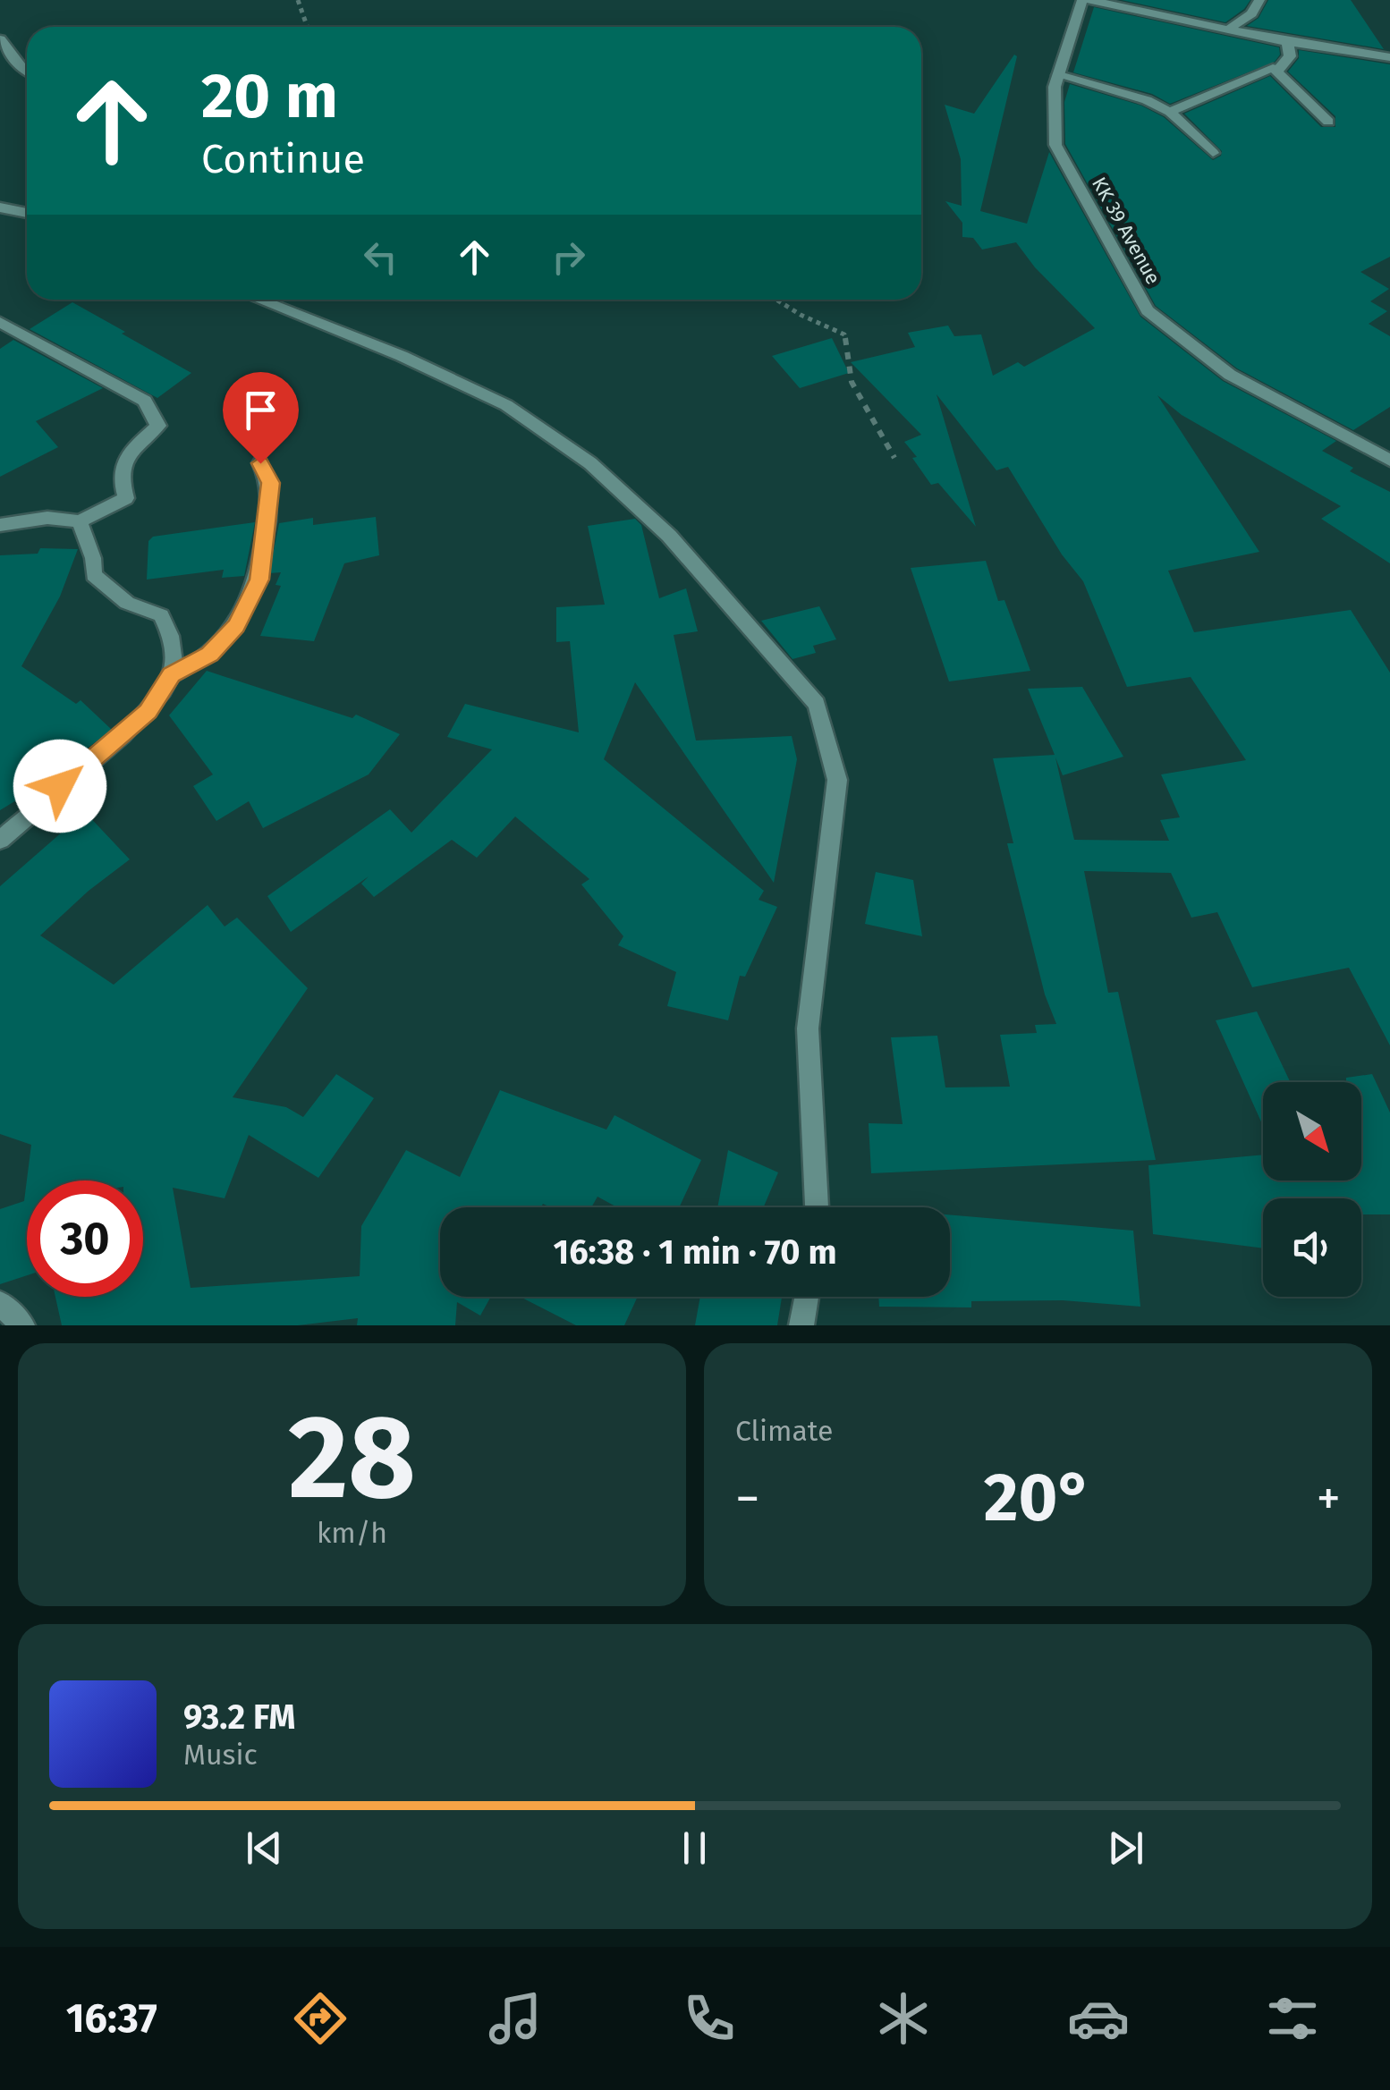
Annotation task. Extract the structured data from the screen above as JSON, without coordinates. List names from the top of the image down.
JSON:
{
  "streets": {
    "street": ["KK 39 Avenue"]
  },
  "north": "bottom right",
  "page": {
    "turn": ["20 m", "Continue"],
    "limit": "30",
    "trip": "16:38 · 1 min · 70 m",
    "tile": [
      ["28", "km/h"],
      "Climate"
    ],
    "heat": ["−", "20°", "+"],
    "song": ["93.2 FM", "Music"],
    "tabs": "16:37"
  }
}
